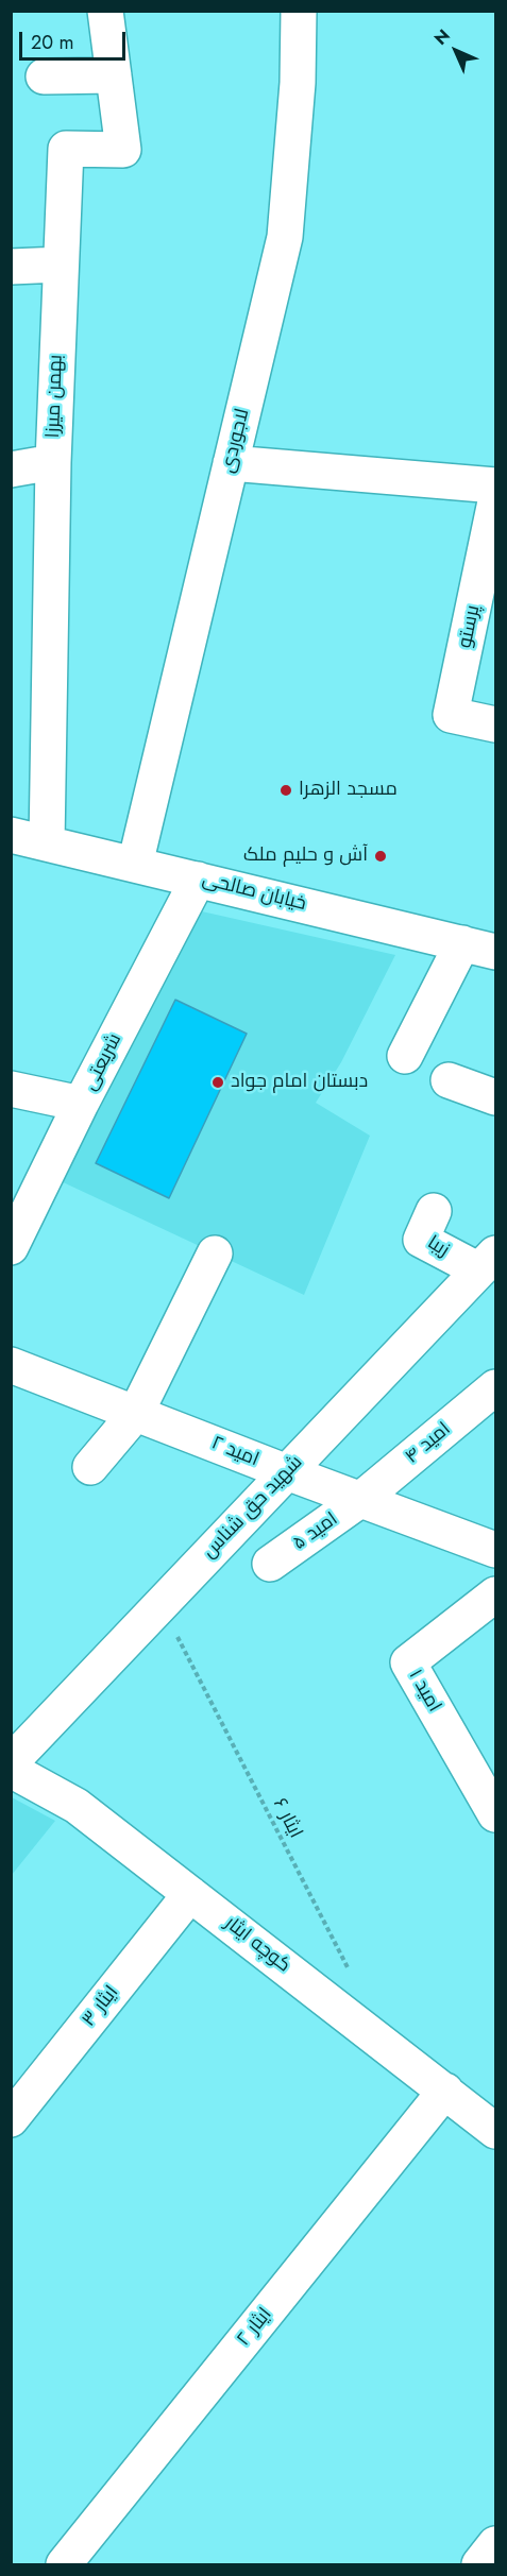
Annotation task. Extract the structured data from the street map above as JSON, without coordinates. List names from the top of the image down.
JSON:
{
  "streets": {
    "street": [
      "بهمن میرزا",
      "لاجوردی",
      "پرستو",
      "خیابان صالحی",
      "شریعتی",
      "زیبا",
      "امید ۴",
      "امید ۲",
      "شهید حق شناس",
      "امید ۵",
      "امید ۱",
      "کوچه ایثار",
      "ایثار ۳",
      "ایثار ۲"
    ],
    "path": ["ایثار ۶"]
  },
  "crossings": [
    ["بهمن میرزا", "خیابان صالحی"],
    ["لاجوردی", "خیابان صالحی"],
    ["خیابان صالحی", "شریعتی"],
    ["زیبا", "شهید حق شناس"],
    ["امید ۴", "امید ۲"],
    ["امید ۴", "امید ۵"],
    ["امید ۲", "شهید حق شناس"],
    ["امید ۲", "امید ۵"],
    ["شهید حق شناس", "ایثار ۶"],
    ["کوچه ایثار", "ایثار ۳"],
    ["کوچه ایثار", "ایثار ۲"]
  ],
  "places": ["مسجد الزهرا", "آش و حلیم ملک", "دبستان امام جواد"],
  "scale_bar": "20 m",
  "north": "top left"
}
